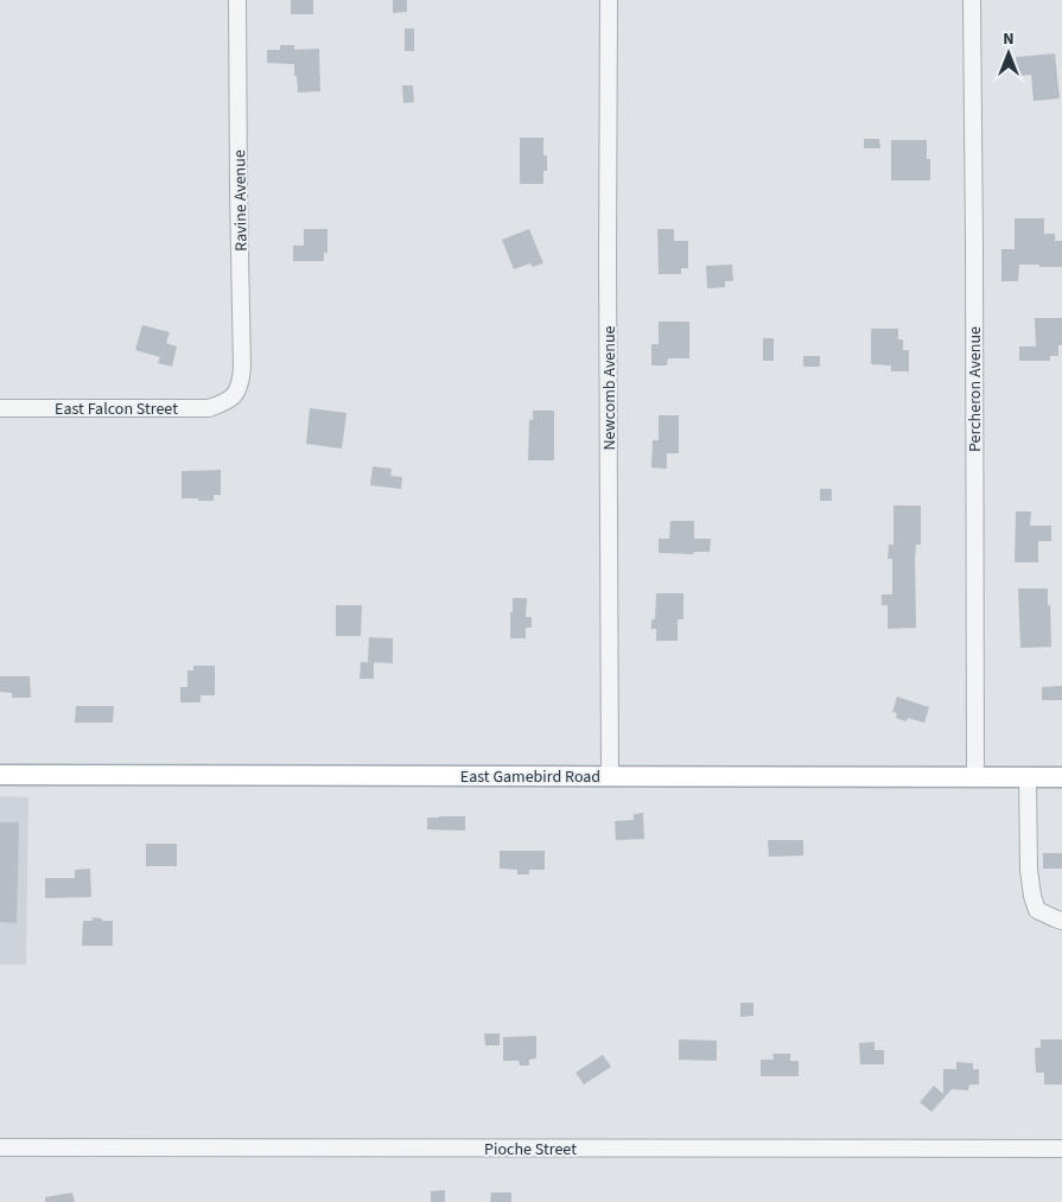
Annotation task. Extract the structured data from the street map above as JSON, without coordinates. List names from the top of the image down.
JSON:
{
  "streets": {
    "main road": ["East Gamebird Road"],
    "street": [
      "Ravine Avenue",
      "Newcomb Avenue",
      "Percheron Avenue",
      "East Falcon Street",
      "Pioche Street"
    ]
  },
  "crossings": [
    ["Ravine Avenue", "East Falcon Street"],
    ["Newcomb Avenue", "East Gamebird Road"],
    ["Percheron Avenue", "East Gamebird Road"]
  ],
  "north": "top"
}
